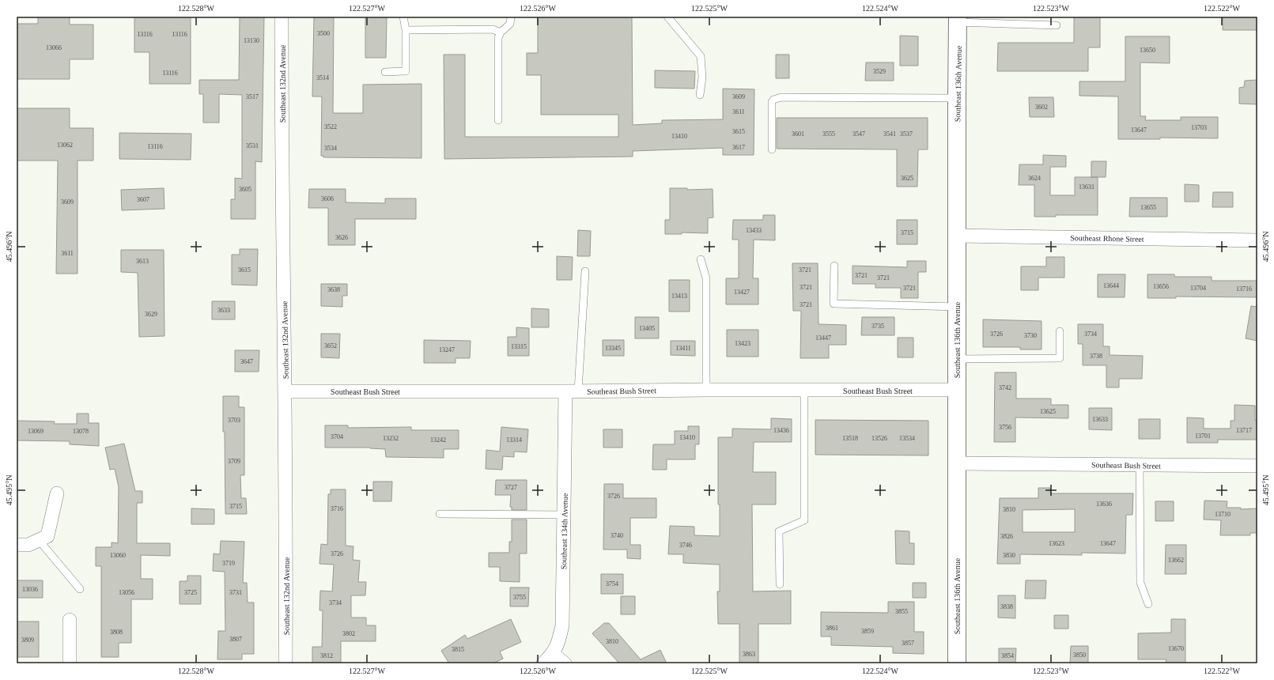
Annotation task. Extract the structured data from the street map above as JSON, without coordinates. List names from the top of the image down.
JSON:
{
  "streets": {
    "street": [
      "Southeast 132nd Avenue",
      "Southeast 136th Avenue",
      "Southeast Rhone Street",
      "Southeast Bush Street",
      "Southeast 134th Avenue"
    ]
  },
  "crossings": [
    ["Southeast 132nd Avenue", "Southeast Bush Street"],
    ["Southeast 136th Avenue", "Southeast Rhone Street"],
    ["Southeast 136th Avenue", "Southeast Bush Street"],
    ["Southeast Bush Street", "Southeast 134th Avenue"]
  ],
  "house_numbers": [
    "3500",
    "13116",
    "13116",
    "13130",
    "13066",
    "13650",
    "3529",
    "13116",
    "3514",
    "3517",
    "3609",
    "3602",
    "3611",
    "3522",
    "13703",
    "13647",
    "3615",
    "3601",
    "3555",
    "3547",
    "3541",
    "3537",
    "13410",
    "13062",
    "3531",
    "13116",
    "3617",
    "3534",
    "3625",
    "3624",
    "13631",
    "3605",
    "3606",
    "3607",
    "3609",
    "13655",
    "13433",
    "3715",
    "3626",
    "3611",
    "3613",
    "3615",
    "3721",
    "3721",
    "3721",
    "13644",
    "13656",
    "3721",
    "3721",
    "13704",
    "13716",
    "3638",
    "13427",
    "13413",
    "3721",
    "3633",
    "3629",
    "3735",
    "13405",
    "3726",
    "3734",
    "3730",
    "13447",
    "13423",
    "3652",
    "13315",
    "13345",
    "13411",
    "13247",
    "3738",
    "3647",
    "3742",
    "13625",
    "13633",
    "3703",
    "3756",
    "13436",
    "13717",
    "13069",
    "13078",
    "13701",
    "3704",
    "13410",
    "13232",
    "13518",
    "13526",
    "13534",
    "13242",
    "13314",
    "3709",
    "3727",
    "3726",
    "13636",
    "3715",
    "3716",
    "3810",
    "13710",
    "3740",
    "3826",
    "13623",
    "13647",
    "3746",
    "3726",
    "13060",
    "3830",
    "13662",
    "3719",
    "3754",
    "13036",
    "13056",
    "3725",
    "3731",
    "3755",
    "3734",
    "3838",
    "3855",
    "3861",
    "3859",
    "3808",
    "3802",
    "3807",
    "3809",
    "3810",
    "3857",
    "13670",
    "3815",
    "3863",
    "3850",
    "3812",
    "3854"
  ],
  "coordinates": [
    "122.528°W",
    "122.527°W",
    "122.526°W",
    "122.525°W",
    "122.524°W",
    "122.523°W",
    "122.522°W",
    "45.496°N",
    "45.495°N"
  ]
}
